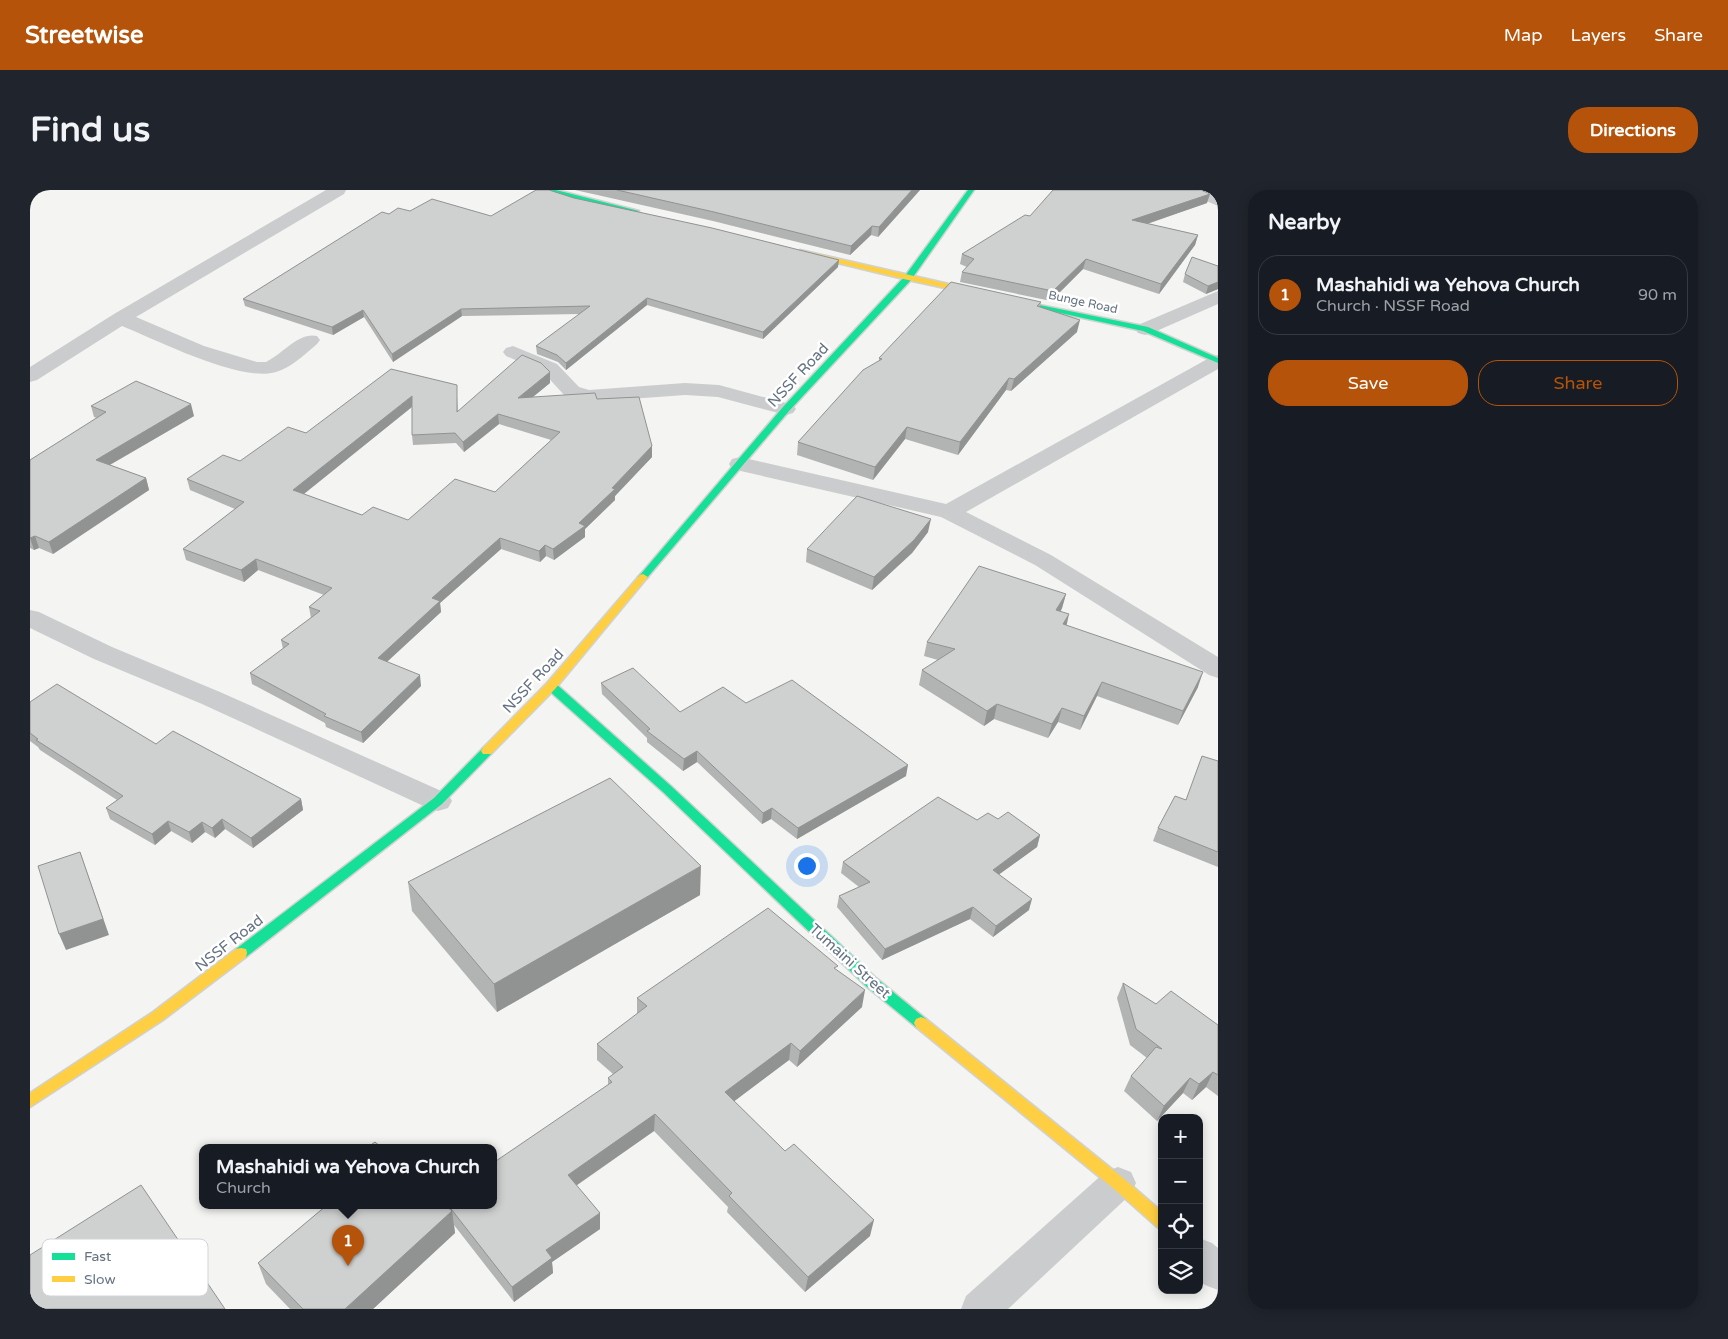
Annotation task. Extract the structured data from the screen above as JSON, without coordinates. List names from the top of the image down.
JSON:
{
  "streets": {
    "street": ["Bunge Road", "NSSF Road", "Tumaini Street"]
  },
  "crossings": [
    ["Bunge Road", "NSSF Road"],
    ["NSSF Road", "Tumaini Street"]
  ],
  "legend": ["Fast", "Slow"],
  "page": {
    "header": "Streetwise",
    "nav": ["Map", "Layers", "Share"],
    "buttons": [
      "Directions",
      ["Save", "Share"]
    ],
    "title": "Find us",
    "heading": "Nearby",
    "list": [
      {
        "mark": "1",
        "name": "Mashahidi wa Yehova Church",
        "note": "Church · NSSF Road",
        "value": "90 m"
      }
    ],
    "map_buttons": ["+", "−"],
    "popup": ["Mashahidi wa Yehova Church", "Church"],
    "pins": "1"
  }
}
